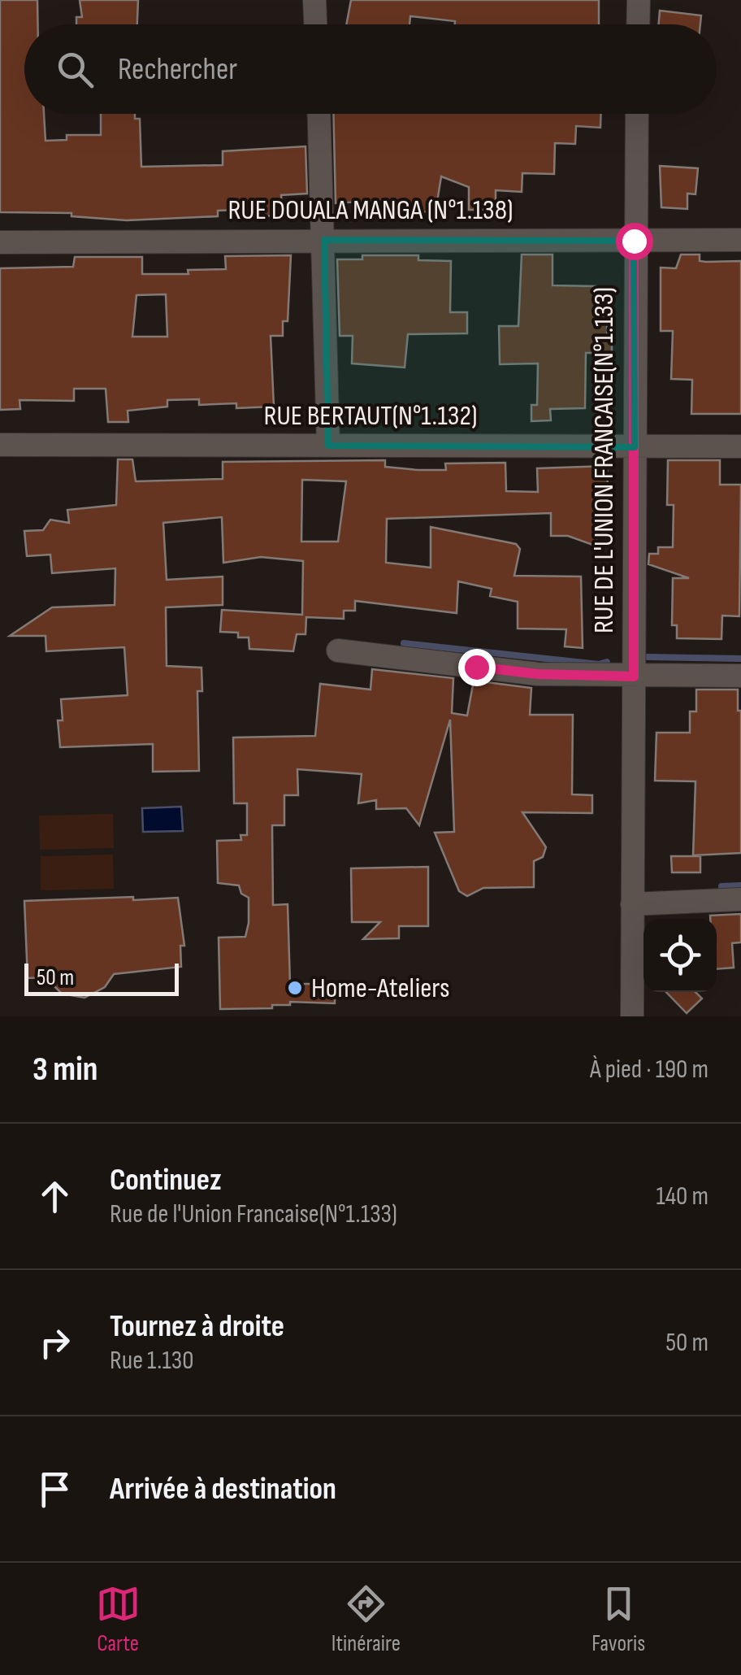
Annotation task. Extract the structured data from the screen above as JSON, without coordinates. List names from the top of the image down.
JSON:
{
  "streets": {
    "street": ["RUE DOUALA MANGA (N°1.138)", "RUE BERTAUT(N°1.132)", "RUE DE L'UNION FRANCAISE(N°1.133)"]
  },
  "crossings": [
    ["RUE DOUALA MANGA (N°1.138)", "RUE DE L'UNION FRANCAISE(N°1.133)"],
    ["RUE BERTAUT(N°1.132)", "RUE DE L'UNION FRANCAISE(N°1.133)"]
  ],
  "places": ["Home-Ateliers"],
  "scale_bar": "50 m",
  "page": {
    "search": "Rechercher",
    "scale": "50 m",
    "heading": ["3 min", "À pied · 190 m"],
    "list": [
      ["Continuez", "Rue de l'Union Francaise(N°1.133)", "140 m"],
      ["Tournez à droite", "Rue 1.130", "50 m"],
      "Arrivée à destination"
    ],
    "nav": ["Carte", "Itinéraire", "Favoris"]
  }
}
